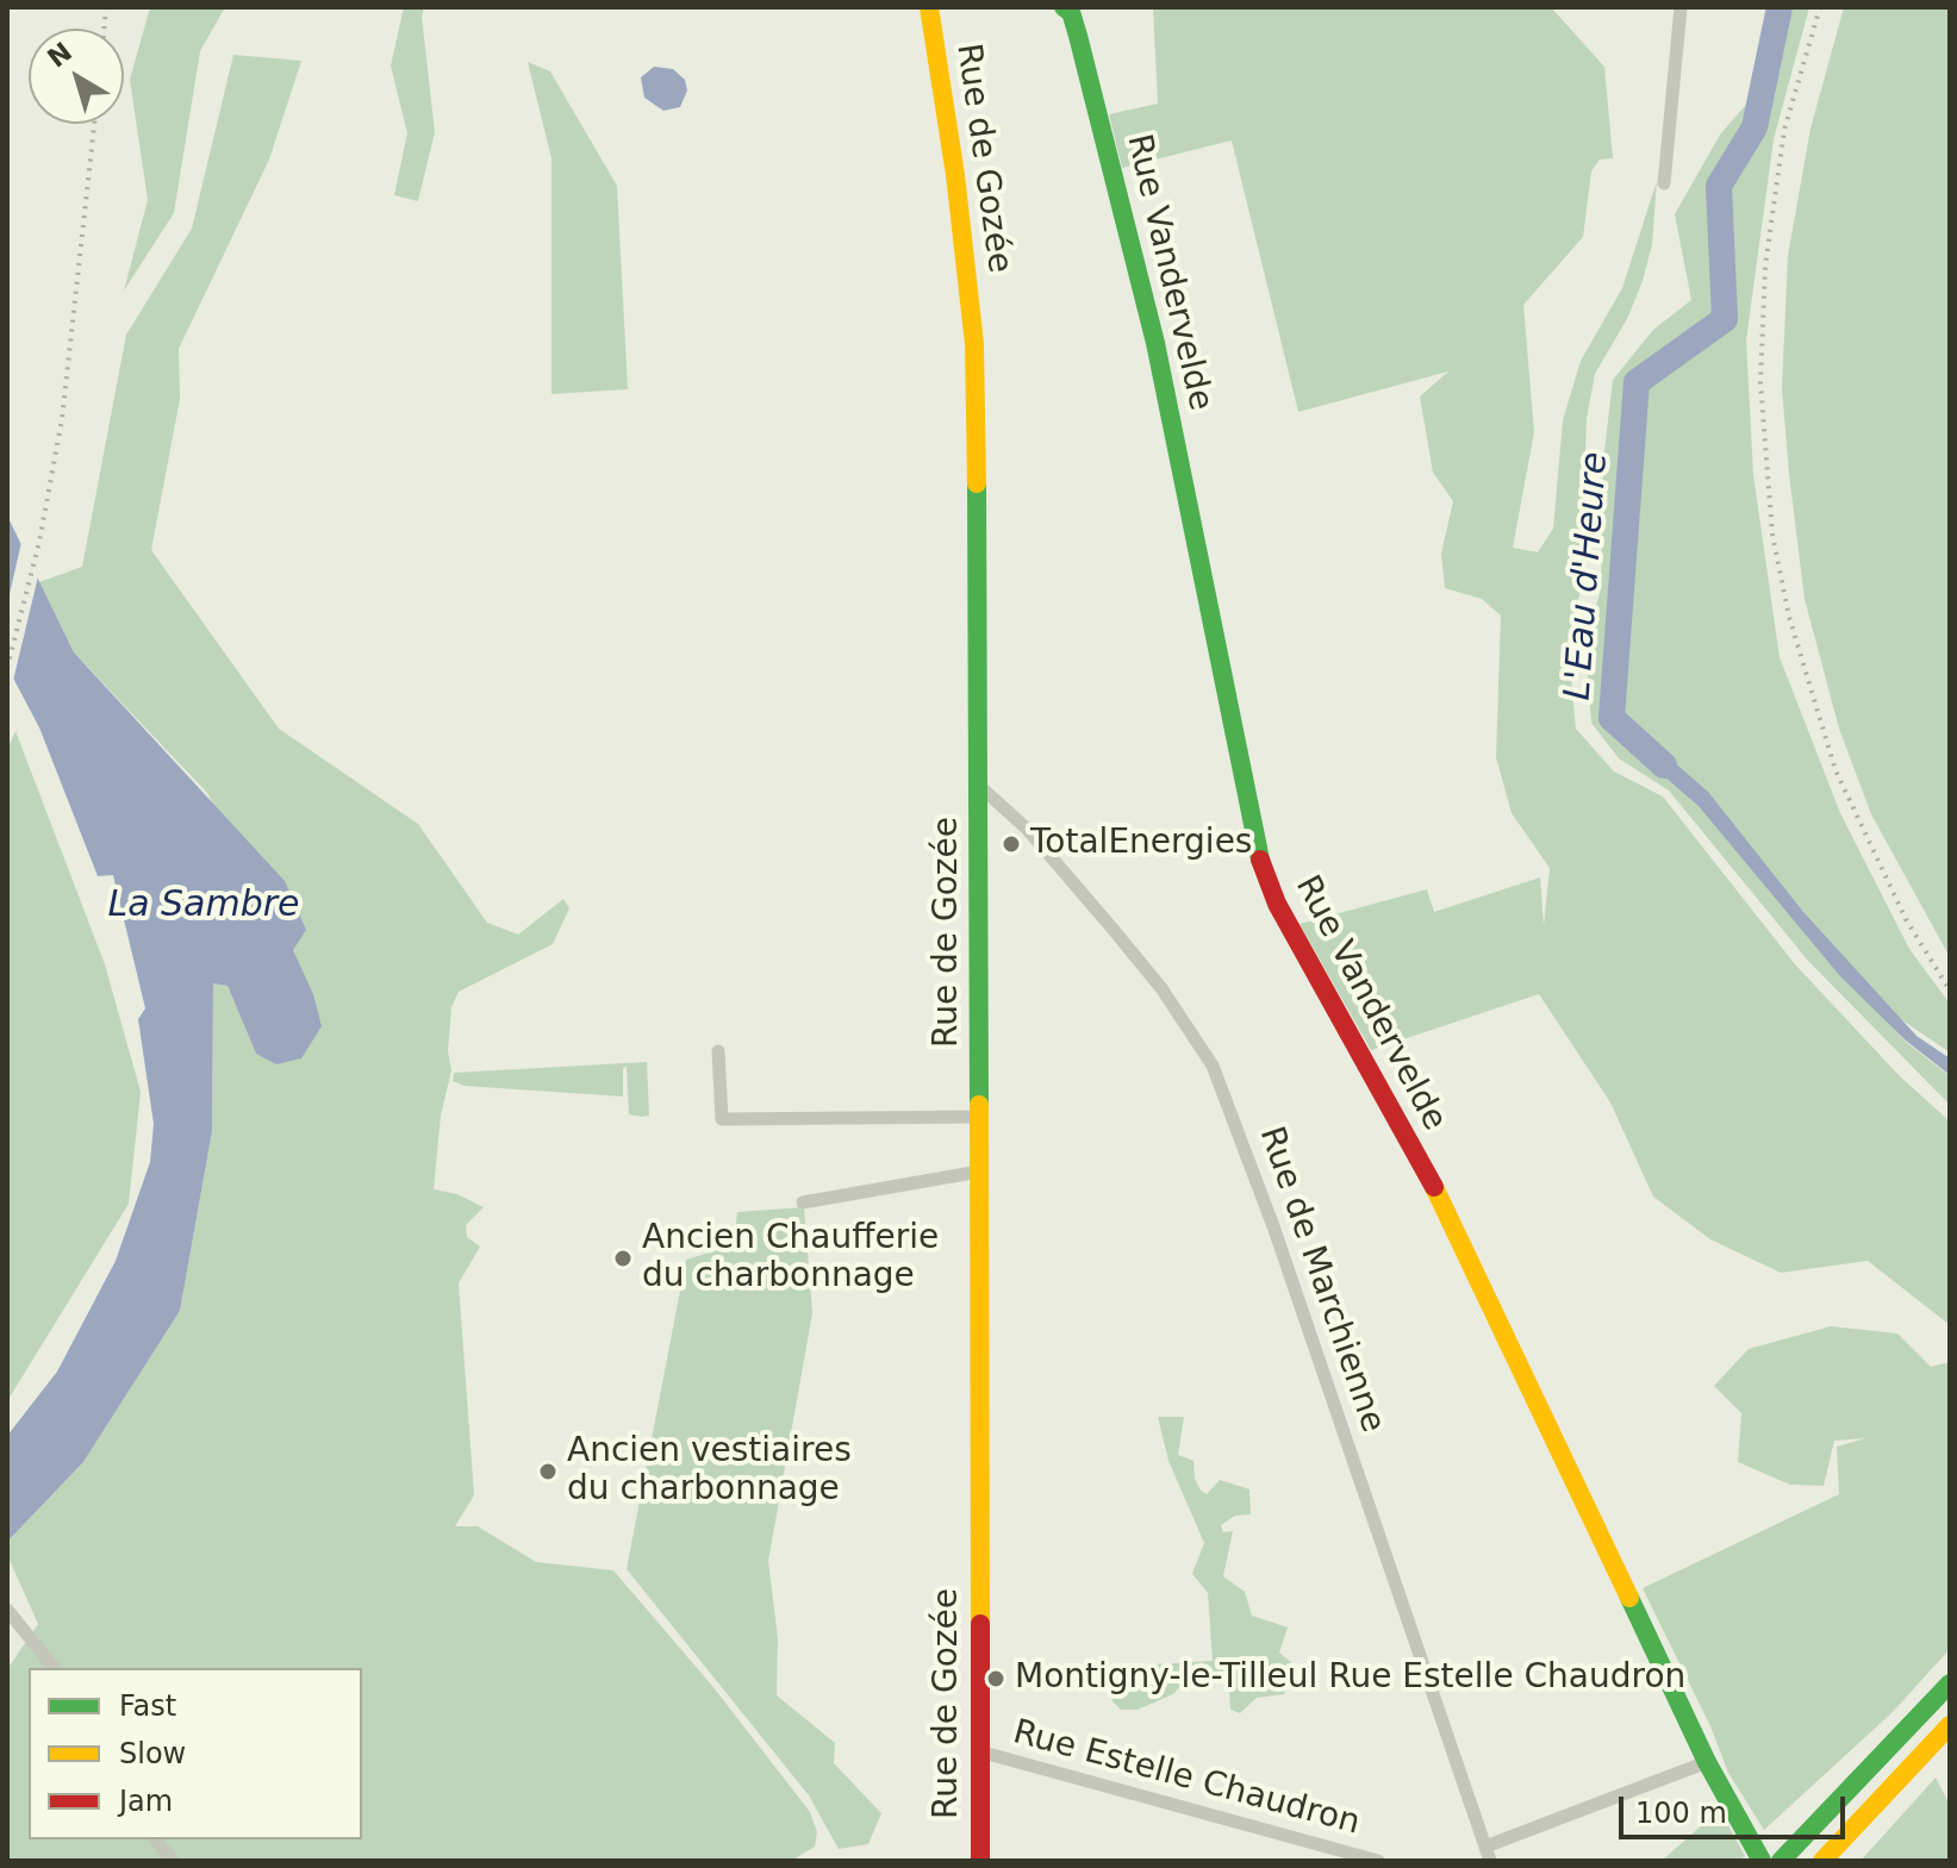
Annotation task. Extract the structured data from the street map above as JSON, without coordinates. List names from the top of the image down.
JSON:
{
  "streets": {
    "main road": ["Rue de Gozée", "Rue Vandervelde"],
    "street": ["Rue de Marchienne", "Rue Estelle Chaudron"]
  },
  "crossings": [
    ["Rue de Gozée", "Rue de Marchienne"],
    ["Rue de Gozée", "Rue Estelle Chaudron"]
  ],
  "water": ["L'Eau d'Heure", "La Sambre"],
  "places": [
    "TotalEnergies",
    "Ancien Chaufferie du charbonnage",
    "Ancien vestiaires du charbonnage",
    "Montigny-le-Tilleul Rue Estelle Chaudron"
  ],
  "legend": ["Fast", "Slow", "Jam"],
  "scale_bar": "100 m",
  "north": "top left"
}
